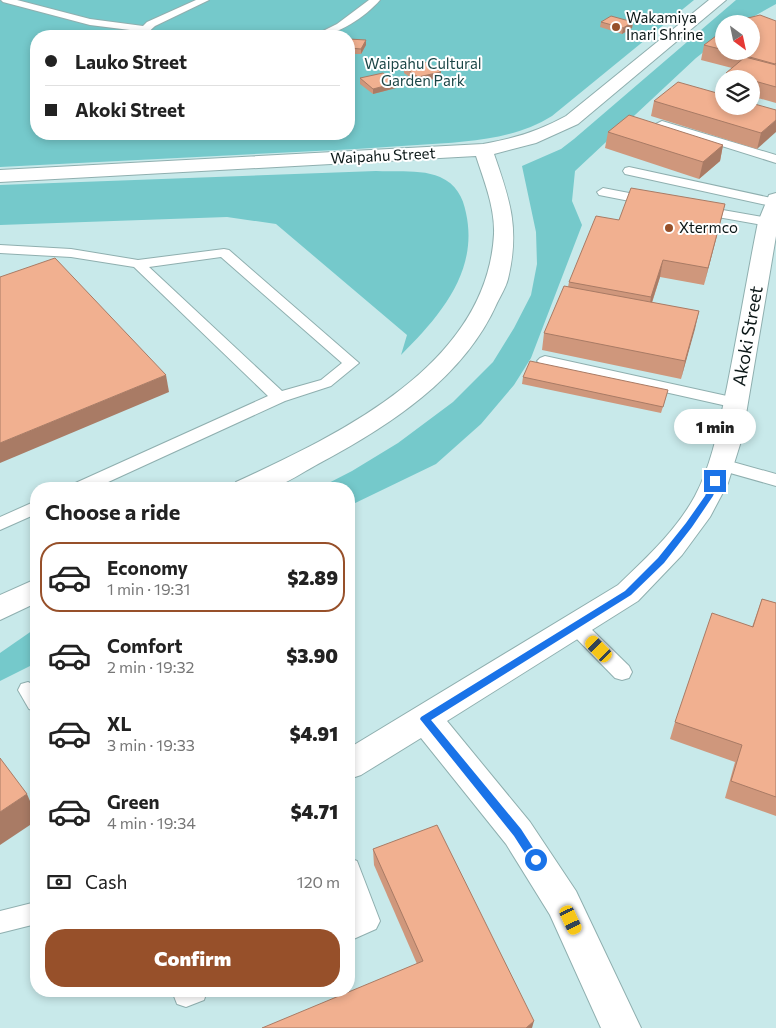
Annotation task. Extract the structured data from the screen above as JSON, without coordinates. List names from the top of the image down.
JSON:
{
  "streets": {
    "street": ["Waipahu Street", "Akoki Street"]
  },
  "parks": ["Waipahu Cultural Garden Park"],
  "places": ["Wakamiya Inari Shrine", "Xtermco"],
  "north": "bottom right",
  "page": {
    "banner": ["Lauko Street", "Akoki Street"],
    "bubble": "1 min",
    "heading": "Choose a ride",
    "list": [
      {
        "name": "Economy",
        "note": "1 min · 19:31",
        "value": "$2.89"
      },
      {
        "name": "Comfort",
        "note": "2 min · 19:32",
        "value": "$3.90"
      },
      {
        "name": "XL",
        "note": "3 min · 19:33",
        "value": "$4.91"
      },
      {
        "name": "Green",
        "note": "4 min · 19:34",
        "value": "$4.71"
      }
    ],
    "pay": ["Cash", "120 m"],
    "buttons": "Confirm"
  }
}
